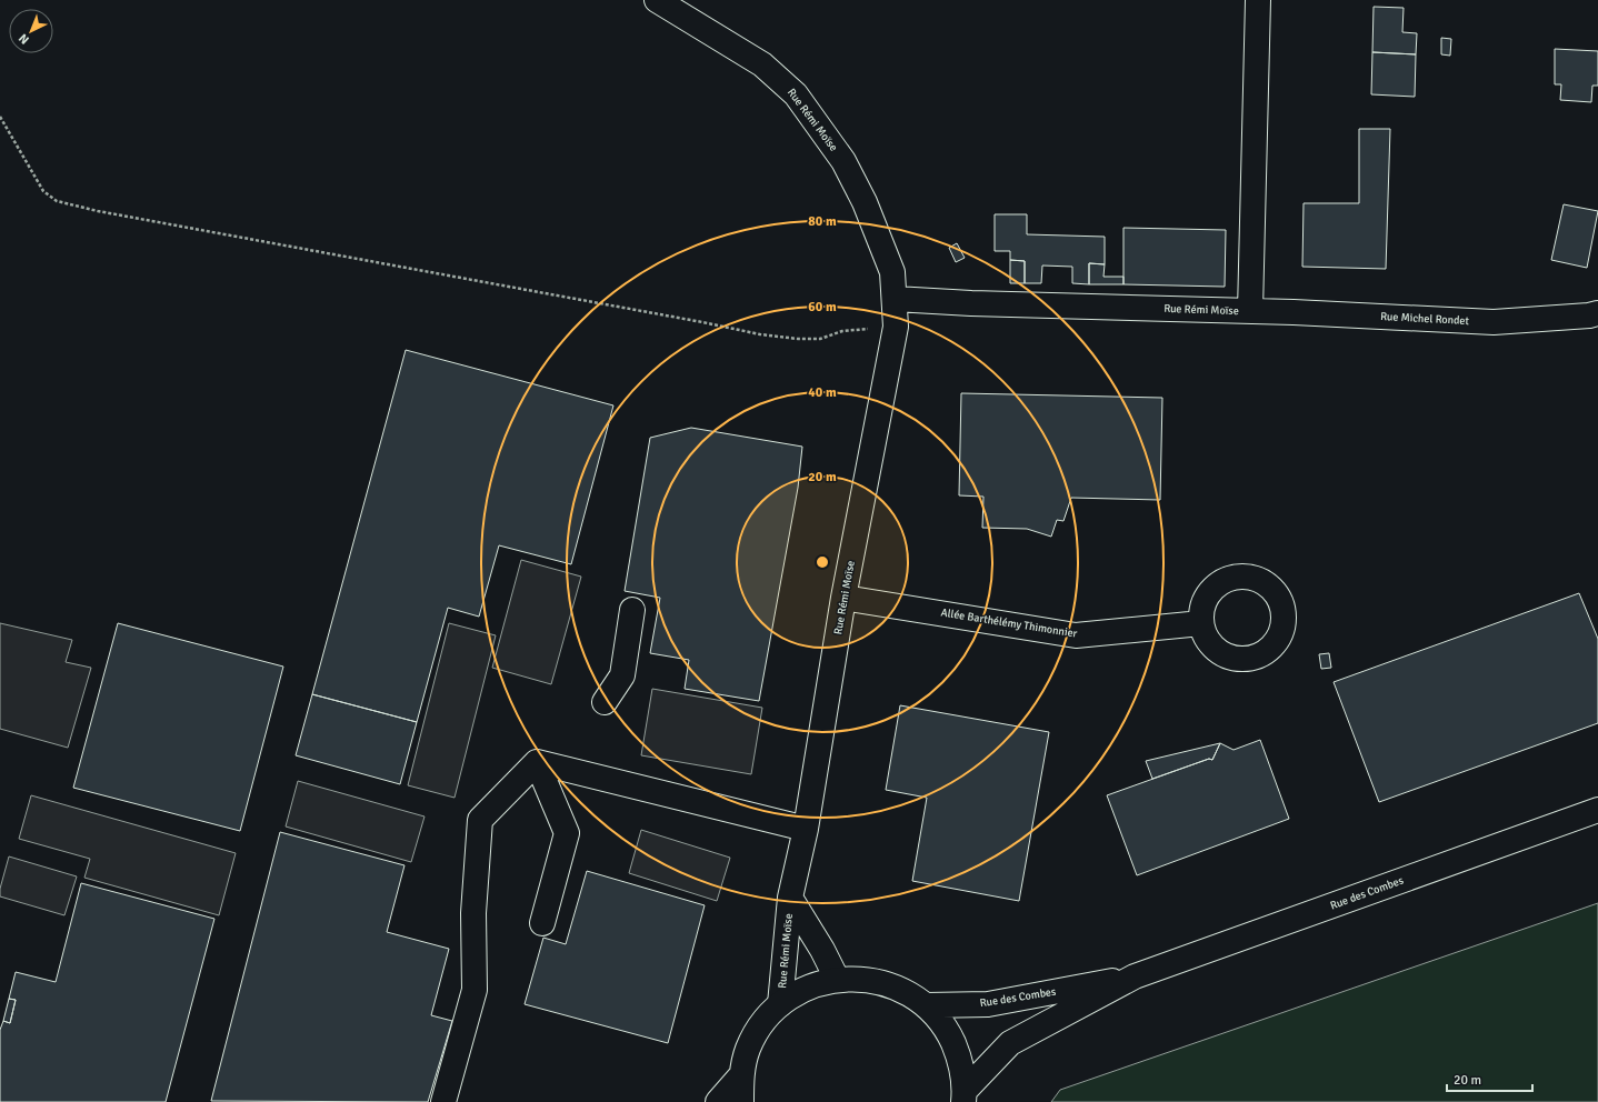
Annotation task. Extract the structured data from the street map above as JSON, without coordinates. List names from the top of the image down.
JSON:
{
  "streets": {
    "street": [
      "Rue Rémi Moïse",
      "Rue Michel Rondet",
      "Allée Barthélémy Thimonnier",
      "Rue des Combes"
    ]
  },
  "crossings": [
    ["Rue Rémi Moïse", "Rue Michel Rondet"],
    ["Rue Rémi Moïse", "Allée Barthélémy Thimonnier"]
  ],
  "scale_bar": "20 m",
  "north": "bottom left",
  "rings": [
    "80 m",
    "60 m",
    "40 m",
    "20 m"
  ]
}
